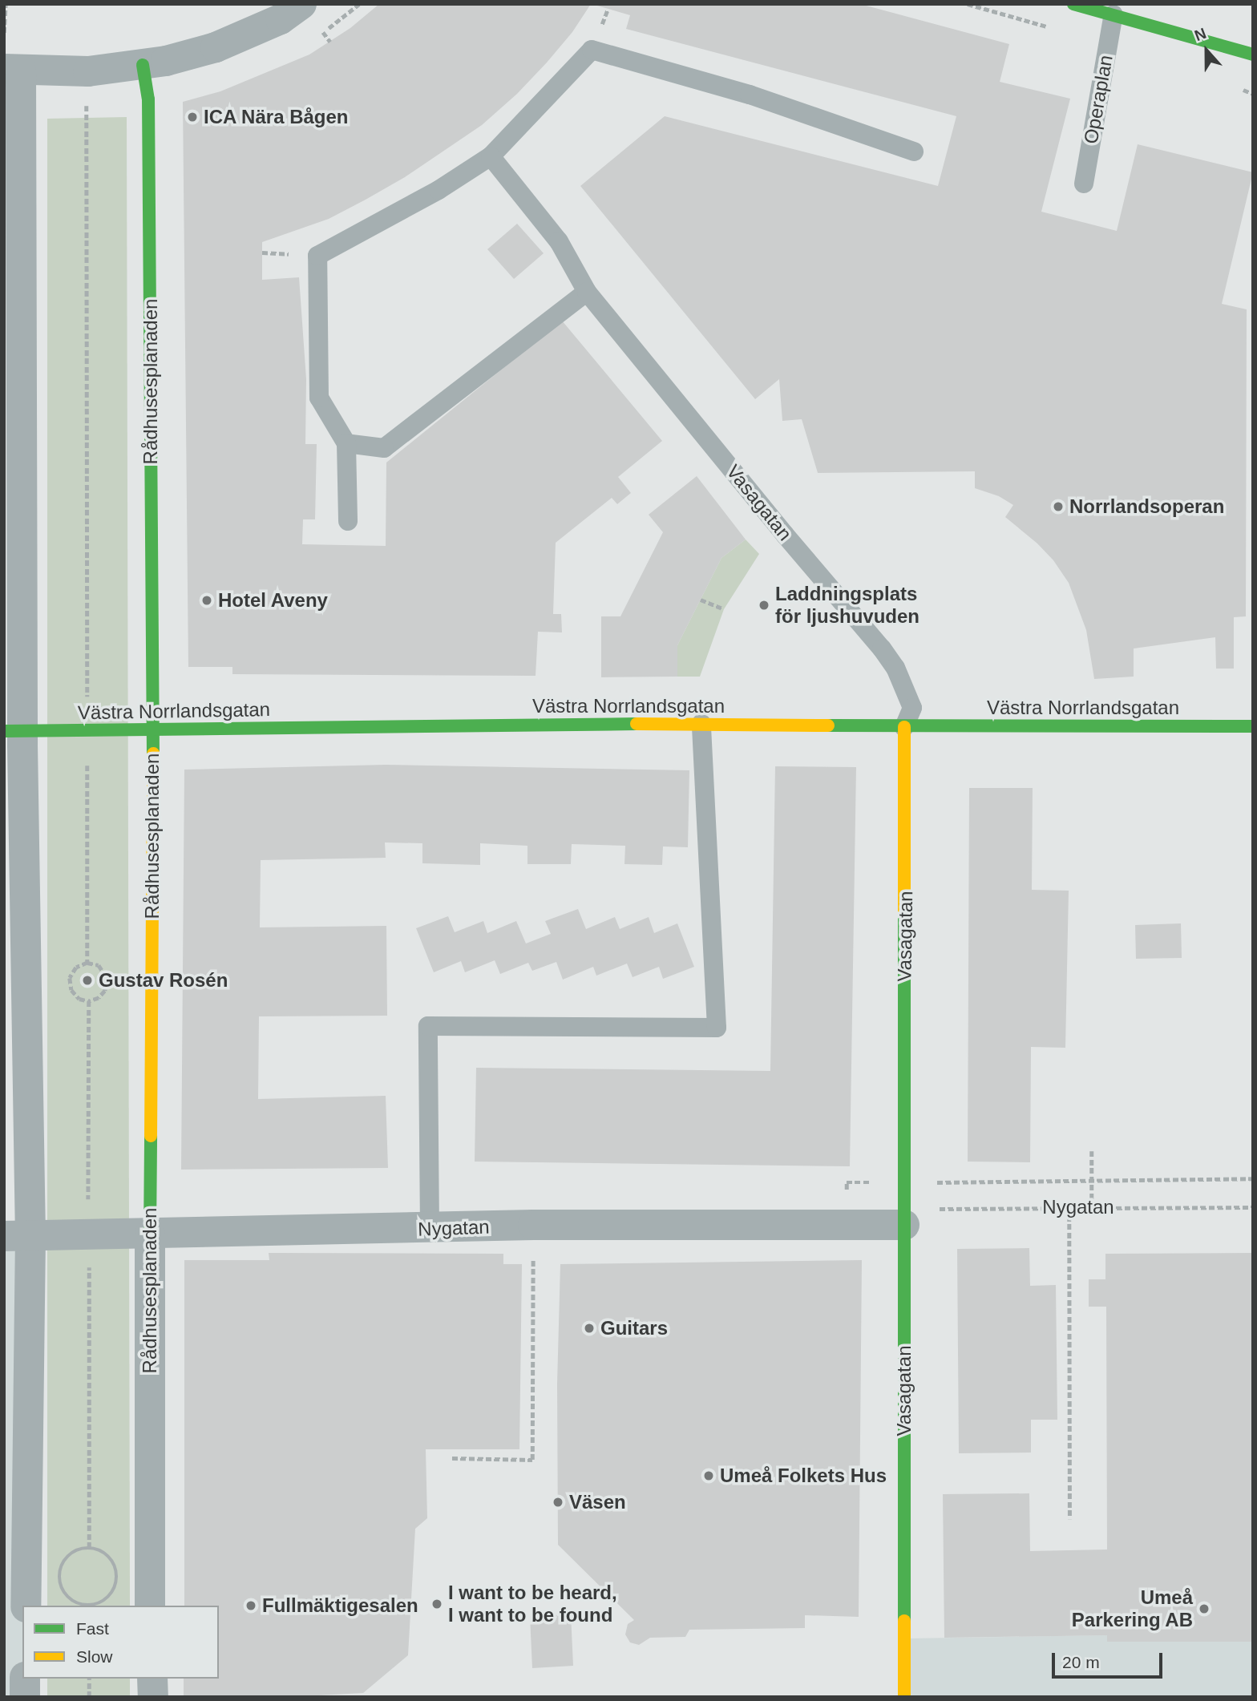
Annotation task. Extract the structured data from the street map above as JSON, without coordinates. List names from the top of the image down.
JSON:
{
  "streets": {
    "street": [
      "Rådhusesplanaden",
      "Vasagatan",
      "Västra Norrlandsgatan",
      "Nygatan"
    ],
    "lane": ["Operaplan"]
  },
  "crossings": [
    ["Rådhusesplanaden", "Västra Norrlandsgatan"],
    ["Rådhusesplanaden", "Nygatan"],
    ["Vasagatan", "Västra Norrlandsgatan"],
    ["Vasagatan", "Nygatan"]
  ],
  "places": [
    "ICA Nära Bågen",
    "Norrlandsoperan",
    "Hotel Aveny",
    "Laddningsplats för ljushuvuden",
    "Gustav Rosén",
    "Guitars",
    "Umeå Folkets Hus",
    "Väsen",
    "I want to be heard, I want to be found",
    "Fullmäktigesalen",
    "Umeå Parkering AB"
  ],
  "legend": ["Fast", "Slow"],
  "scale_bar": "20 m",
  "north": "top"
}
